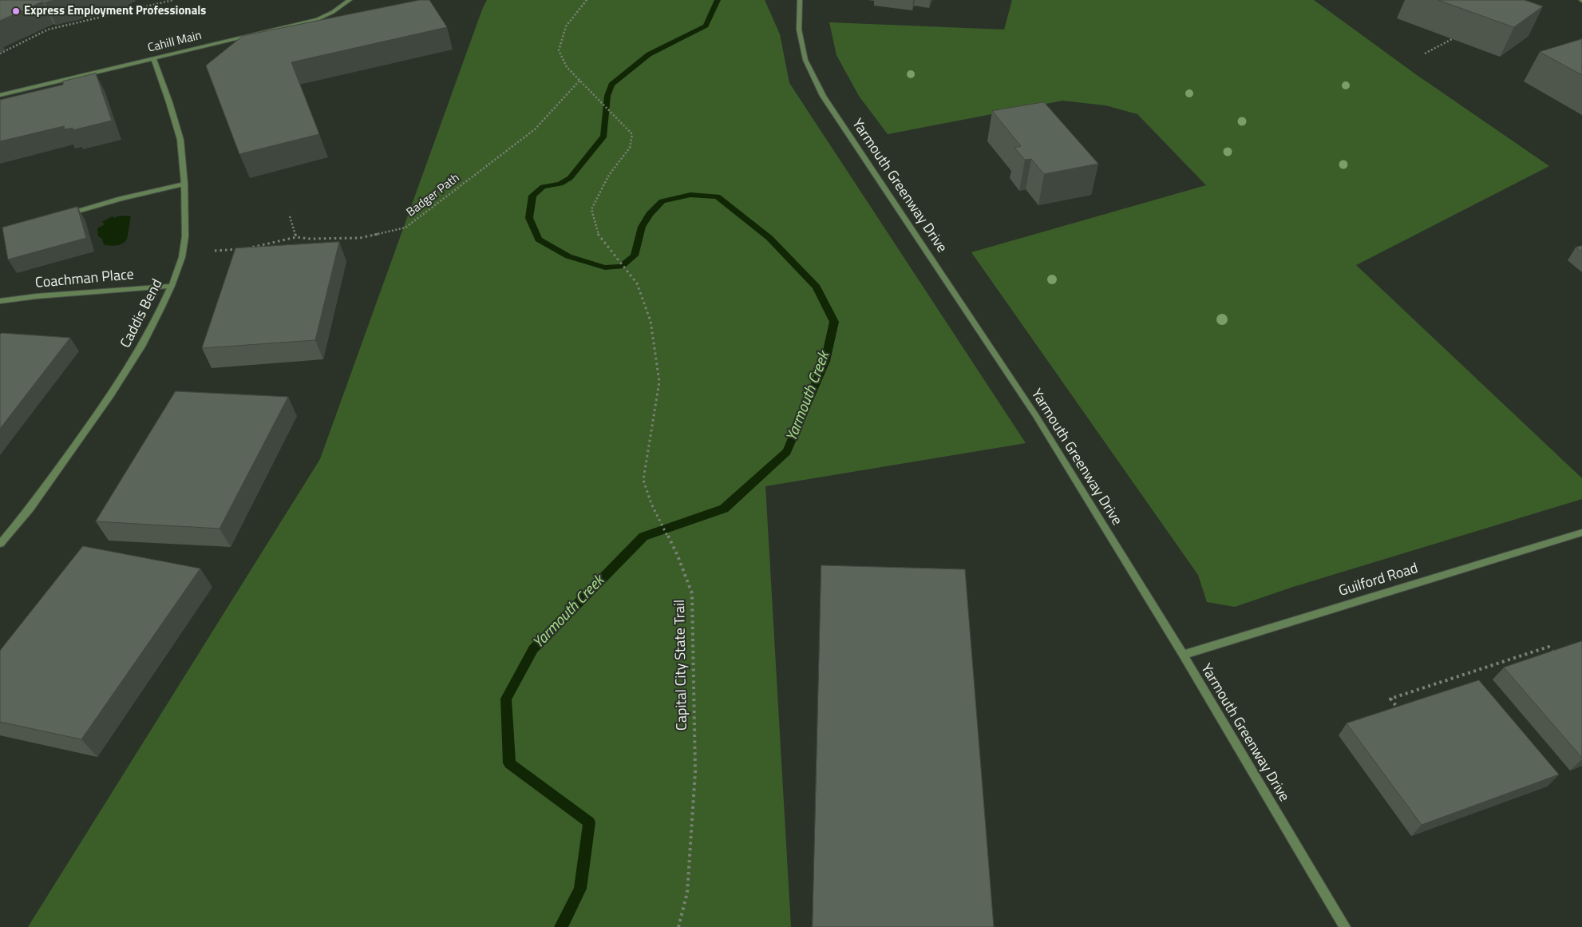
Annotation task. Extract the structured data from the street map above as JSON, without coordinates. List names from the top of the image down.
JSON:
{
  "streets": {
    "street": [
      "Cahill Main",
      "Yarmouth Greenway Drive",
      "Coachman Place",
      "Caddis Bend",
      "Guilford Road"
    ],
    "path": ["Badger Path", "Capital City State Trail"]
  },
  "crossings": [
    ["Cahill Main", "Caddis Bend"],
    ["Yarmouth Greenway Drive", "Guilford Road"],
    ["Badger Path", "Capital City State Trail"],
    ["Coachman Place", "Caddis Bend"]
  ],
  "water": ["Yarmouth Creek"],
  "places": ["Express Employment Professionals"]
}
